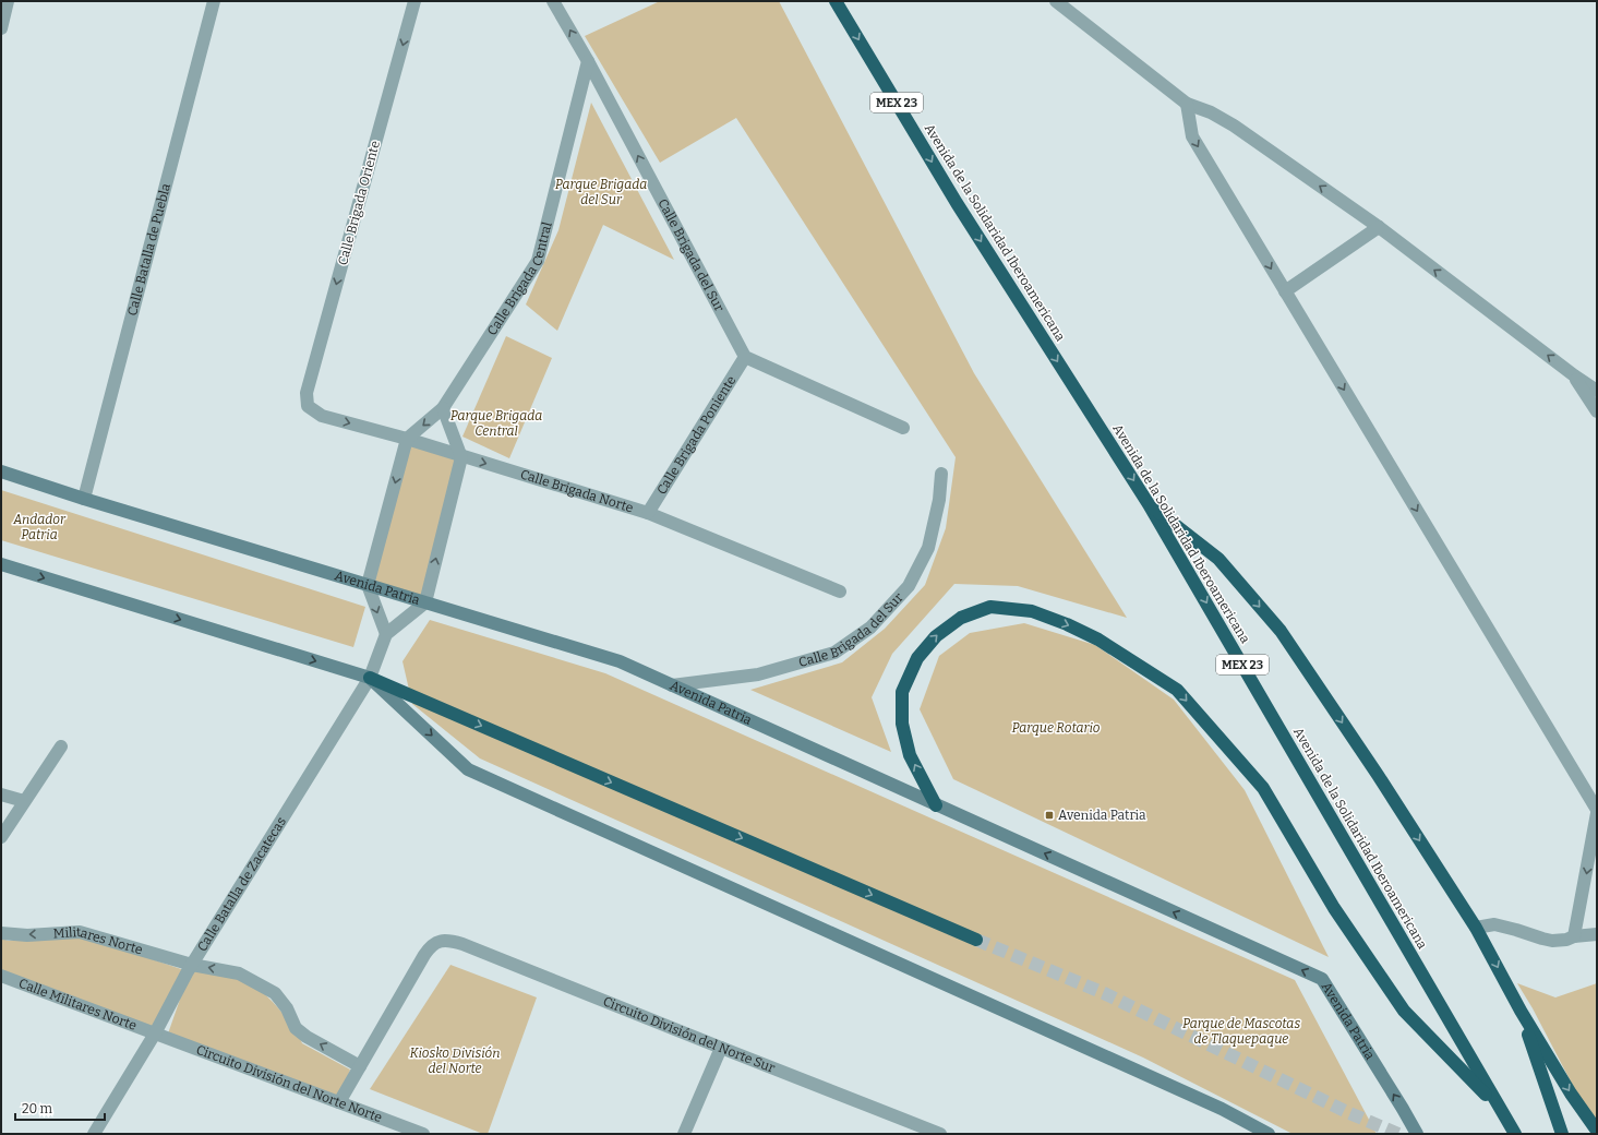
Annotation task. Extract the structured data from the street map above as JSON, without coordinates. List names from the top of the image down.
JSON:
{
  "streets": {
    "highway": ["MEX 23", "Avenida de la Solidaridad Iberoamericana"],
    "street": [
      "Calle Brigada Oriente",
      "Calle Batalla de Puebla",
      "Calle Brigada del Sur",
      "Calle Brigada Central",
      "Calle Brigada Poniente",
      "Calle Brigada Norte",
      "Avenida Patria",
      "Calle Batalla de Zacatecas",
      "Militares Norte",
      "Calle Militares Norte",
      "Circuito División del Norte Sur",
      "Circuito División del Norte Norte"
    ]
  },
  "crossings": [
    ["Calle Brigada Oriente", "Calle Brigada Norte"],
    ["Calle Batalla de Puebla", "Avenida Patria"],
    ["Calle Brigada del Sur", "Calle Brigada Central"],
    ["Calle Brigada del Sur", "Calle Brigada Poniente"],
    ["Calle Brigada del Sur", "Avenida Patria"],
    ["Calle Brigada Central", "Calle Brigada Norte"],
    ["Calle Brigada Poniente", "Calle Brigada Norte"],
    ["Calle Batalla de Zacatecas", "Militares Norte"],
    ["Calle Batalla de Zacatecas", "Calle Militares Norte"],
    ["Calle Batalla de Zacatecas", "Circuito División del Norte Norte"],
    ["Militares Norte", "Circuito División del Norte Sur"],
    ["Calle Militares Norte", "Circuito División del Norte Norte"]
  ],
  "one_way": [
    "Calle Brigada Oriente",
    "Calle Brigada del Sur",
    "Calle Brigada Norte",
    "Avenida Patria",
    "Militares Norte"
  ],
  "parks": [
    "Parque Brigada del Sur",
    "Parque Brigada Central",
    "Andador Patria",
    "Parque Rotario",
    "Parque de Mascotas de Tlaquepaque",
    "Kiosko División del Norte"
  ],
  "places": {
    "transit": ["Avenida Patria"]
  },
  "scale_bar": "20 m"
}
